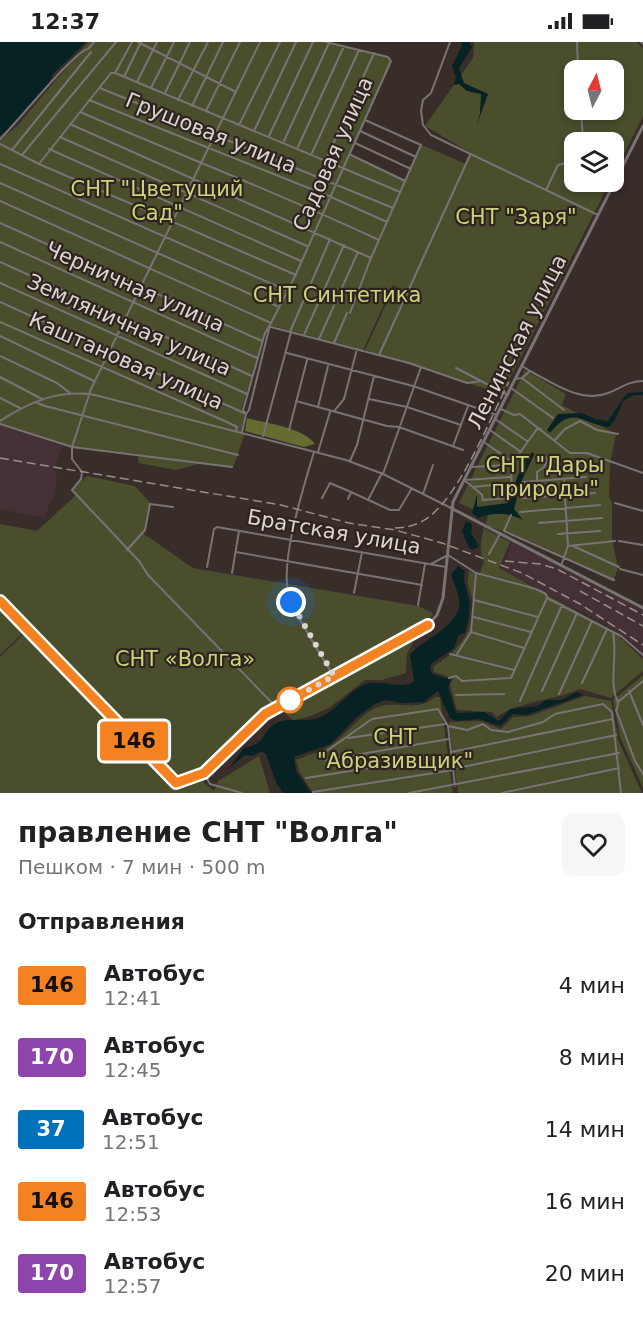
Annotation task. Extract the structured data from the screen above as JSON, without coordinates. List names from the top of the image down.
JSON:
{
  "streets": {
    "street": [
      "Грушовая улица",
      "Садовая улица",
      "Черничная улица",
      "Земляничная улица",
      "Ленинская улица",
      "Каштановая улица",
      "Братская улица"
    ]
  },
  "crossings": [
    ["Грушовая улица", "Садовая улица"]
  ],
  "parks": [
    "СНТ \"Цветущий Сад\"",
    "СНТ \"Заря\"",
    "СНТ Синтетика",
    "СНТ \"Дары природы\"",
    "СНТ «Волга»",
    "СНТ \"Абразивщик\""
  ],
  "lines": ["bus line 146"],
  "north": "top",
  "page": {
    "status": "12:37",
    "on_map": "146",
    "heading": [
      ["правление СНТ \"Волга\"", "Пешком · 7 мин · 500 m"],
      "Отправления"
    ],
    "list": [
      {
        "mark": "146",
        "name": "Автобус",
        "note": "12:41",
        "value": "4 мин"
      },
      {
        "mark": "170",
        "name": "Автобус",
        "note": "12:45",
        "value": "8 мин"
      },
      {
        "mark": "37",
        "name": "Автобус",
        "note": "12:51",
        "value": "14 мин"
      },
      {
        "mark": "146",
        "name": "Автобус",
        "note": "12:53",
        "value": "16 мин"
      },
      {
        "mark": "170",
        "name": "Автобус",
        "note": "12:57",
        "value": "20 мин"
      }
    ]
  }
}
